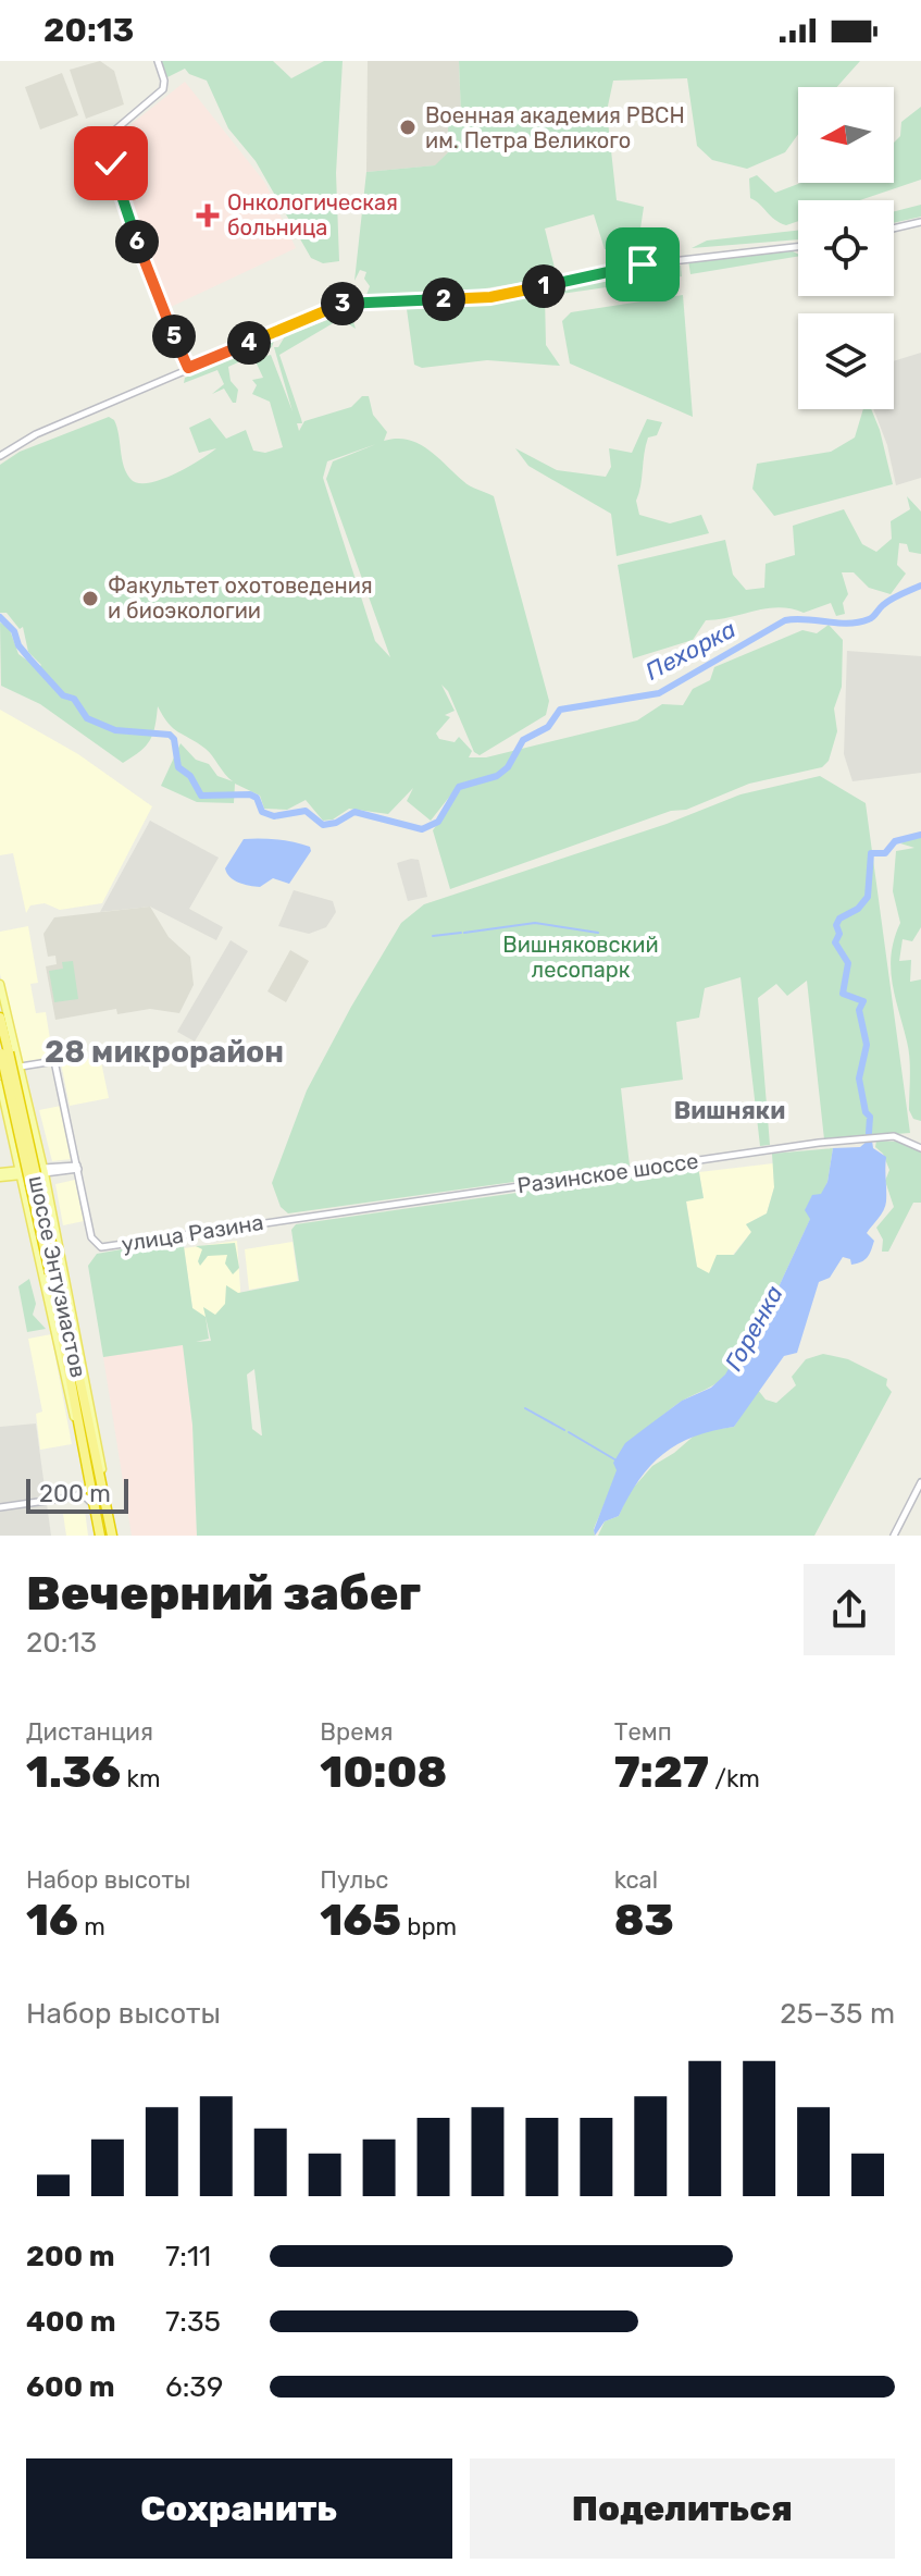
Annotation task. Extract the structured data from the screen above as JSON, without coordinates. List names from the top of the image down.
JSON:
{
  "streets": {
    "highway": ["шоссе Энтузиастов"],
    "main road": ["Разинское шоссе", "улица Разина"]
  },
  "crossings": [
    ["Разинское шоссе", "улица Разина"]
  ],
  "districts": ["28 микрорайон", "Вишняки"],
  "water": ["Пехорка", "Горенка"],
  "parks": ["Вишняковский лесопарк"],
  "places": {
    "other": ["Военная академия РВСН им. Петра Великого", "Факультет охотоведения и биоэкологии"],
    "health": ["Онкологическая больница"]
  },
  "scale_bar": "200 m",
  "north": "left",
  "page": {
    "status": "20:13",
    "pins": [
      "6",
      "1",
      "2",
      "3",
      "5",
      "4"
    ],
    "scale": "200 m",
    "heading": ["Вечерний забег", "20:13"],
    "stats": [
      ["Дистанция", "1.36 km"],
      ["Время", "10:08"],
      ["Темп", "7:27 /km"],
      ["Набор высоты", "16 m"],
      ["Пульс", "165 bpm"],
      ["kcal", "83"]
    ],
    "chart": ["Набор высоты", "25–35 m"],
    "list": [
      {
        "name": "200 m",
        "note": "7:11"
      },
      {
        "name": "400 m",
        "note": "7:35"
      },
      {
        "name": "600 m",
        "note": "6:39"
      }
    ],
    "buttons": ["Сохранить", "Поделиться"]
  }
}
